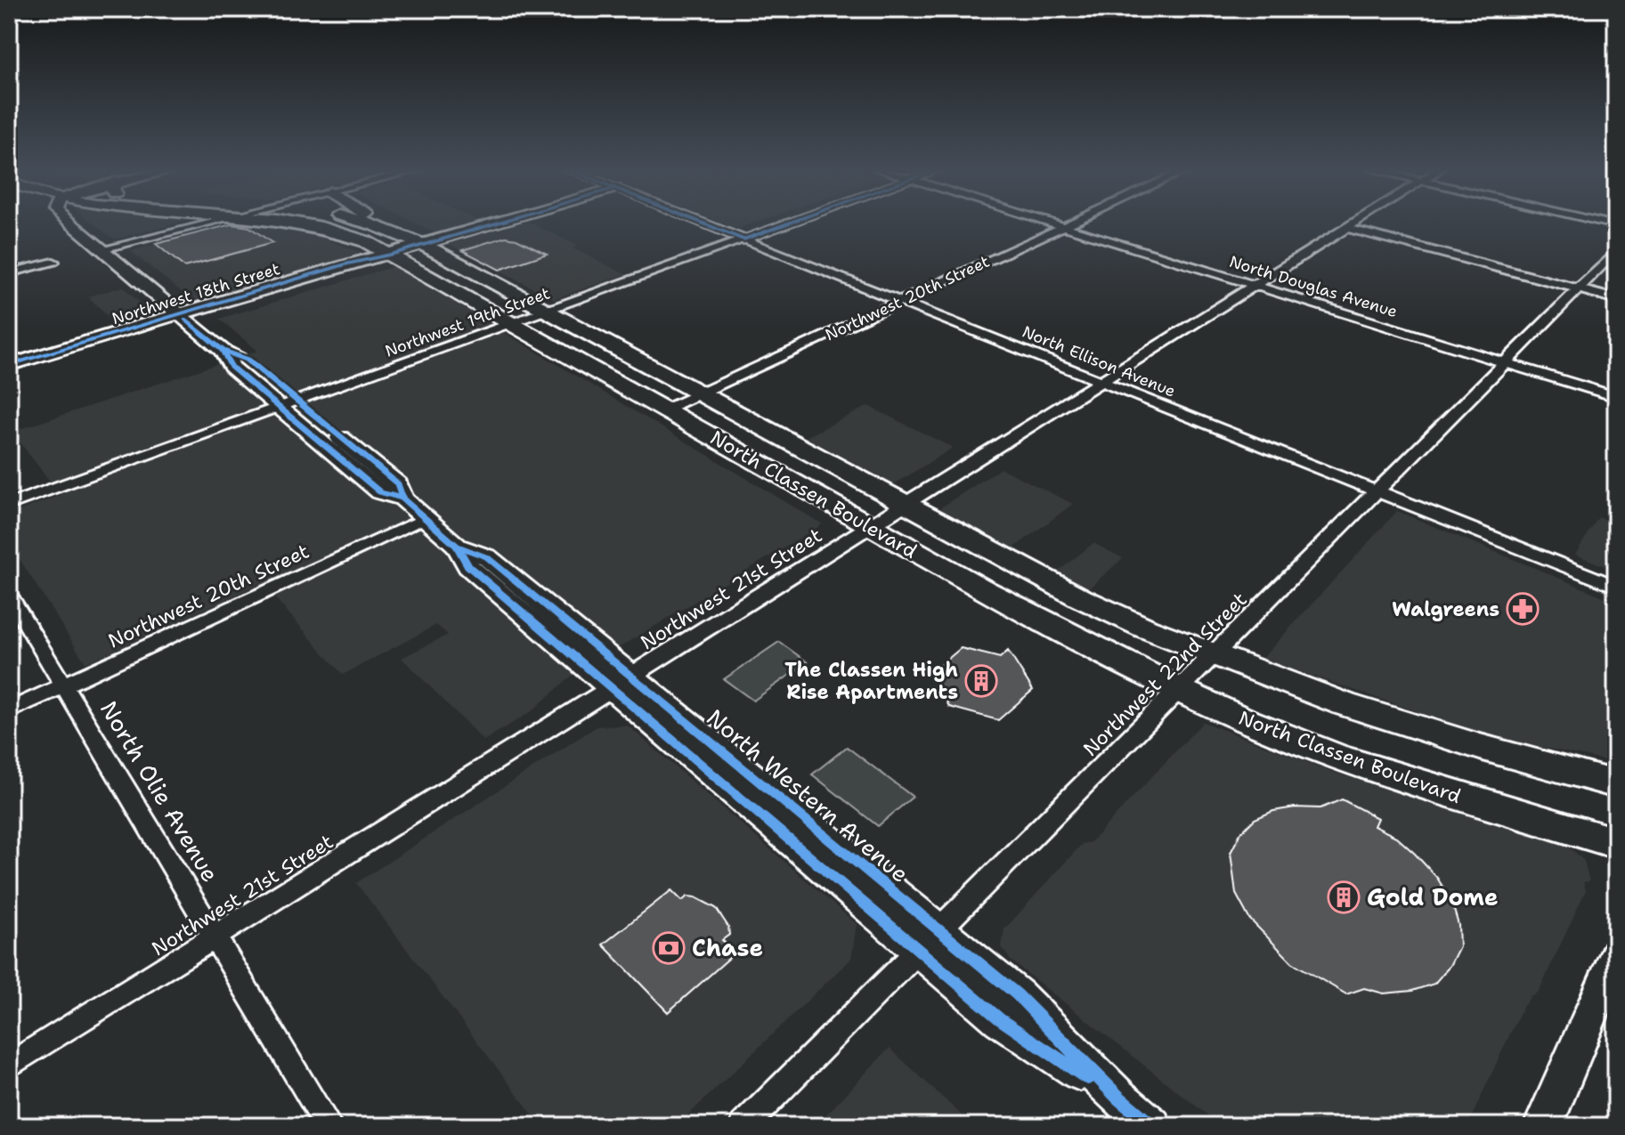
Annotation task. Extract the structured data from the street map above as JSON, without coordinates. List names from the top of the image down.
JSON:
{
  "streets": {
    "main road": ["North Classen Boulevard"],
    "street": [
      "North Douglas Avenue",
      "Northwest 18th Street",
      "Northwest 20th Street",
      "Northwest 19th Street",
      "North Ellison Avenue",
      "Northwest 21st Street",
      "Northwest 22nd Street",
      "North Olie Avenue"
    ],
    "cycle path": ["North Western Avenue"]
  },
  "crossings": [
    ["North Douglas Avenue", "Northwest 20th Street"],
    ["North Douglas Avenue", "Northwest 21st Street"],
    ["North Douglas Avenue", "Northwest 22nd Street"],
    ["Northwest 18th Street", "North Classen Boulevard"],
    ["Northwest 20th Street", "North Ellison Avenue"],
    ["Northwest 20th Street", "North Classen Boulevard"],
    ["Northwest 20th Street", "North Olie Avenue"],
    ["Northwest 19th Street", "North Ellison Avenue"],
    ["Northwest 19th Street", "North Classen Boulevard"],
    ["North Ellison Avenue", "Northwest 21st Street"],
    ["North Ellison Avenue", "Northwest 22nd Street"],
    ["North Classen Boulevard", "Northwest 21st Street"],
    ["North Classen Boulevard", "Northwest 22nd Street"],
    ["Northwest 21st Street", "North Olie Avenue"]
  ],
  "places": {
    "pharmacy": ["Walgreens"],
    "building": ["The Classen High Rise Apartments", "Gold Dome"],
    "bank": ["Chase"]
  }
}
